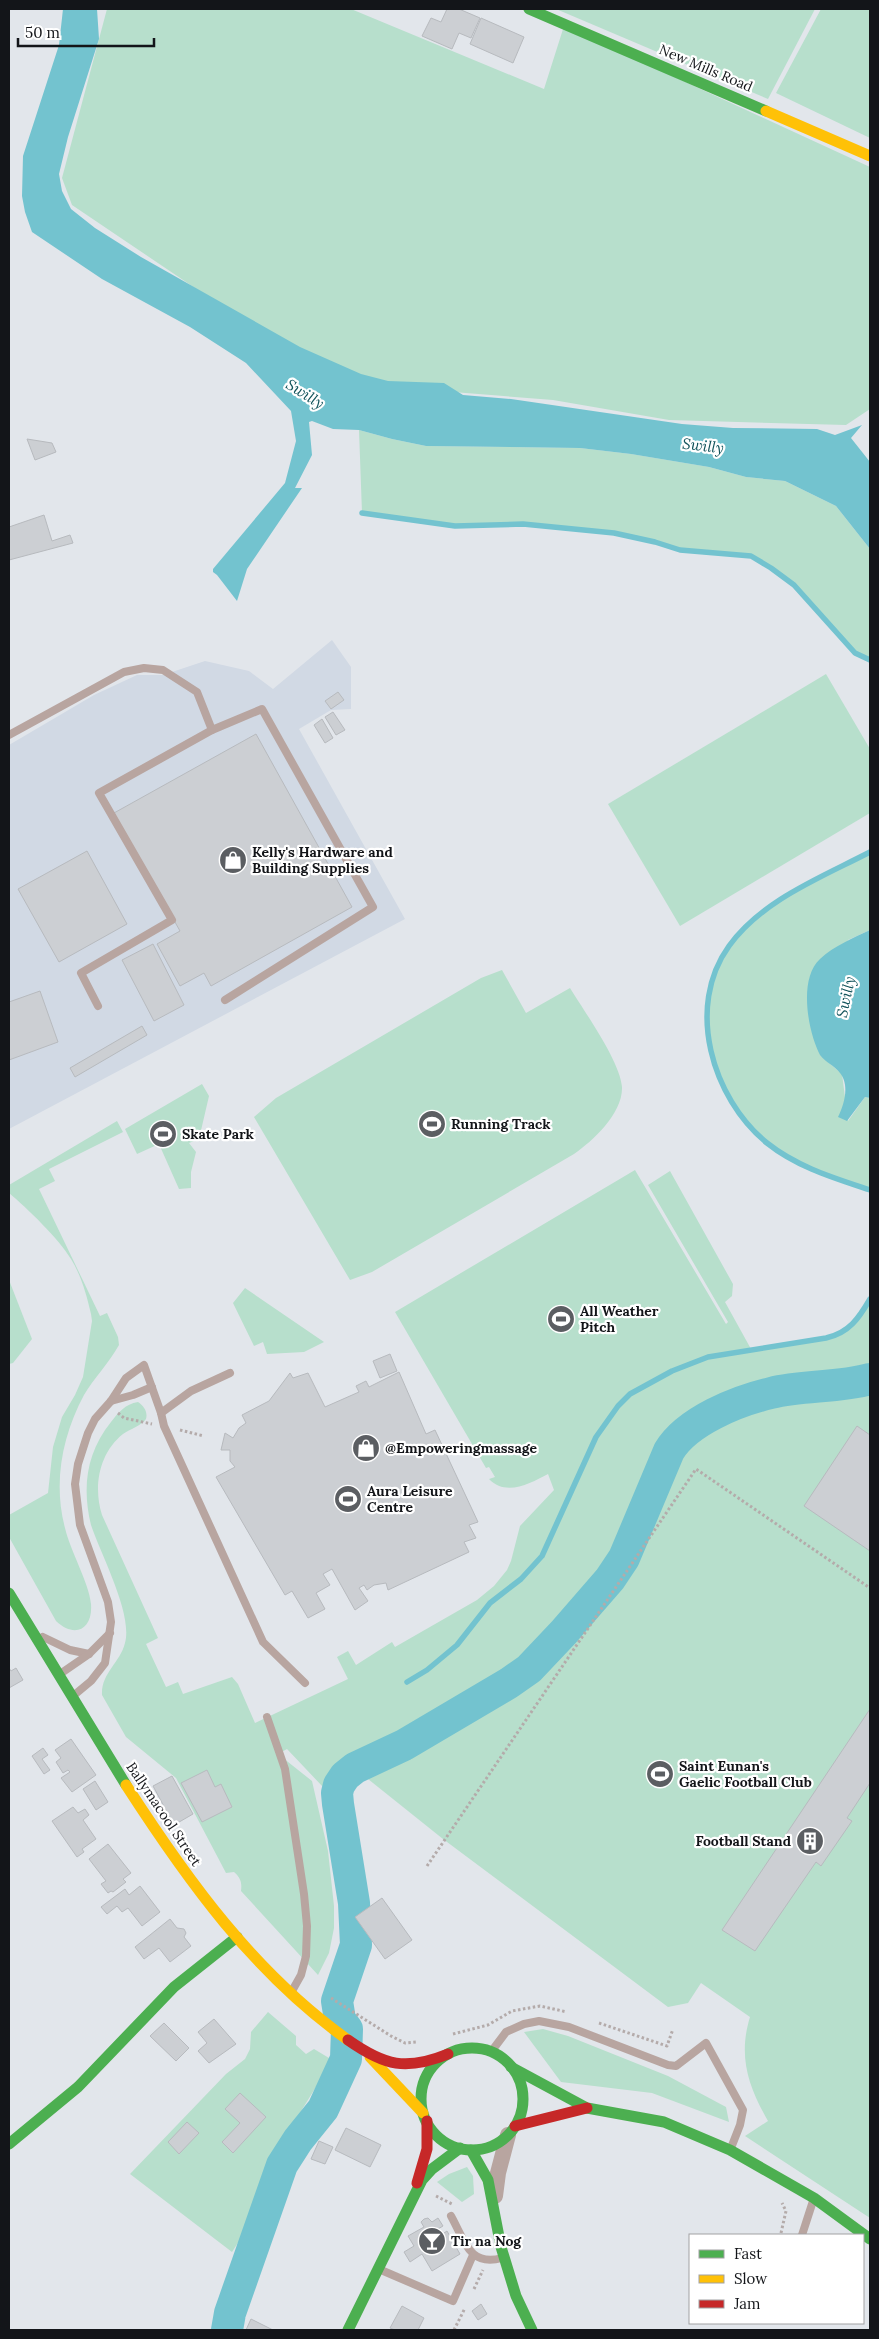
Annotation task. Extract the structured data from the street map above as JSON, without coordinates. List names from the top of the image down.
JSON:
{
  "streets": {
    "main road": ["New Mills Road", "Ballymacool Street"]
  },
  "water": ["Swilly"],
  "places": {
    "shop": ["Kelly's Hardware and Building Supplies", "@Empoweringmassage"],
    "sports": [
      "Running Track",
      "Skate Park",
      "All Weather Pitch",
      "Aura Leisure Centre",
      "Saint Eunan's Gaelic Football Club"
    ],
    "building": ["Football Stand"],
    "bar": ["Tir na Nog"]
  },
  "legend": ["Fast", "Slow", "Jam"],
  "scale_bar": "50 m"
}
